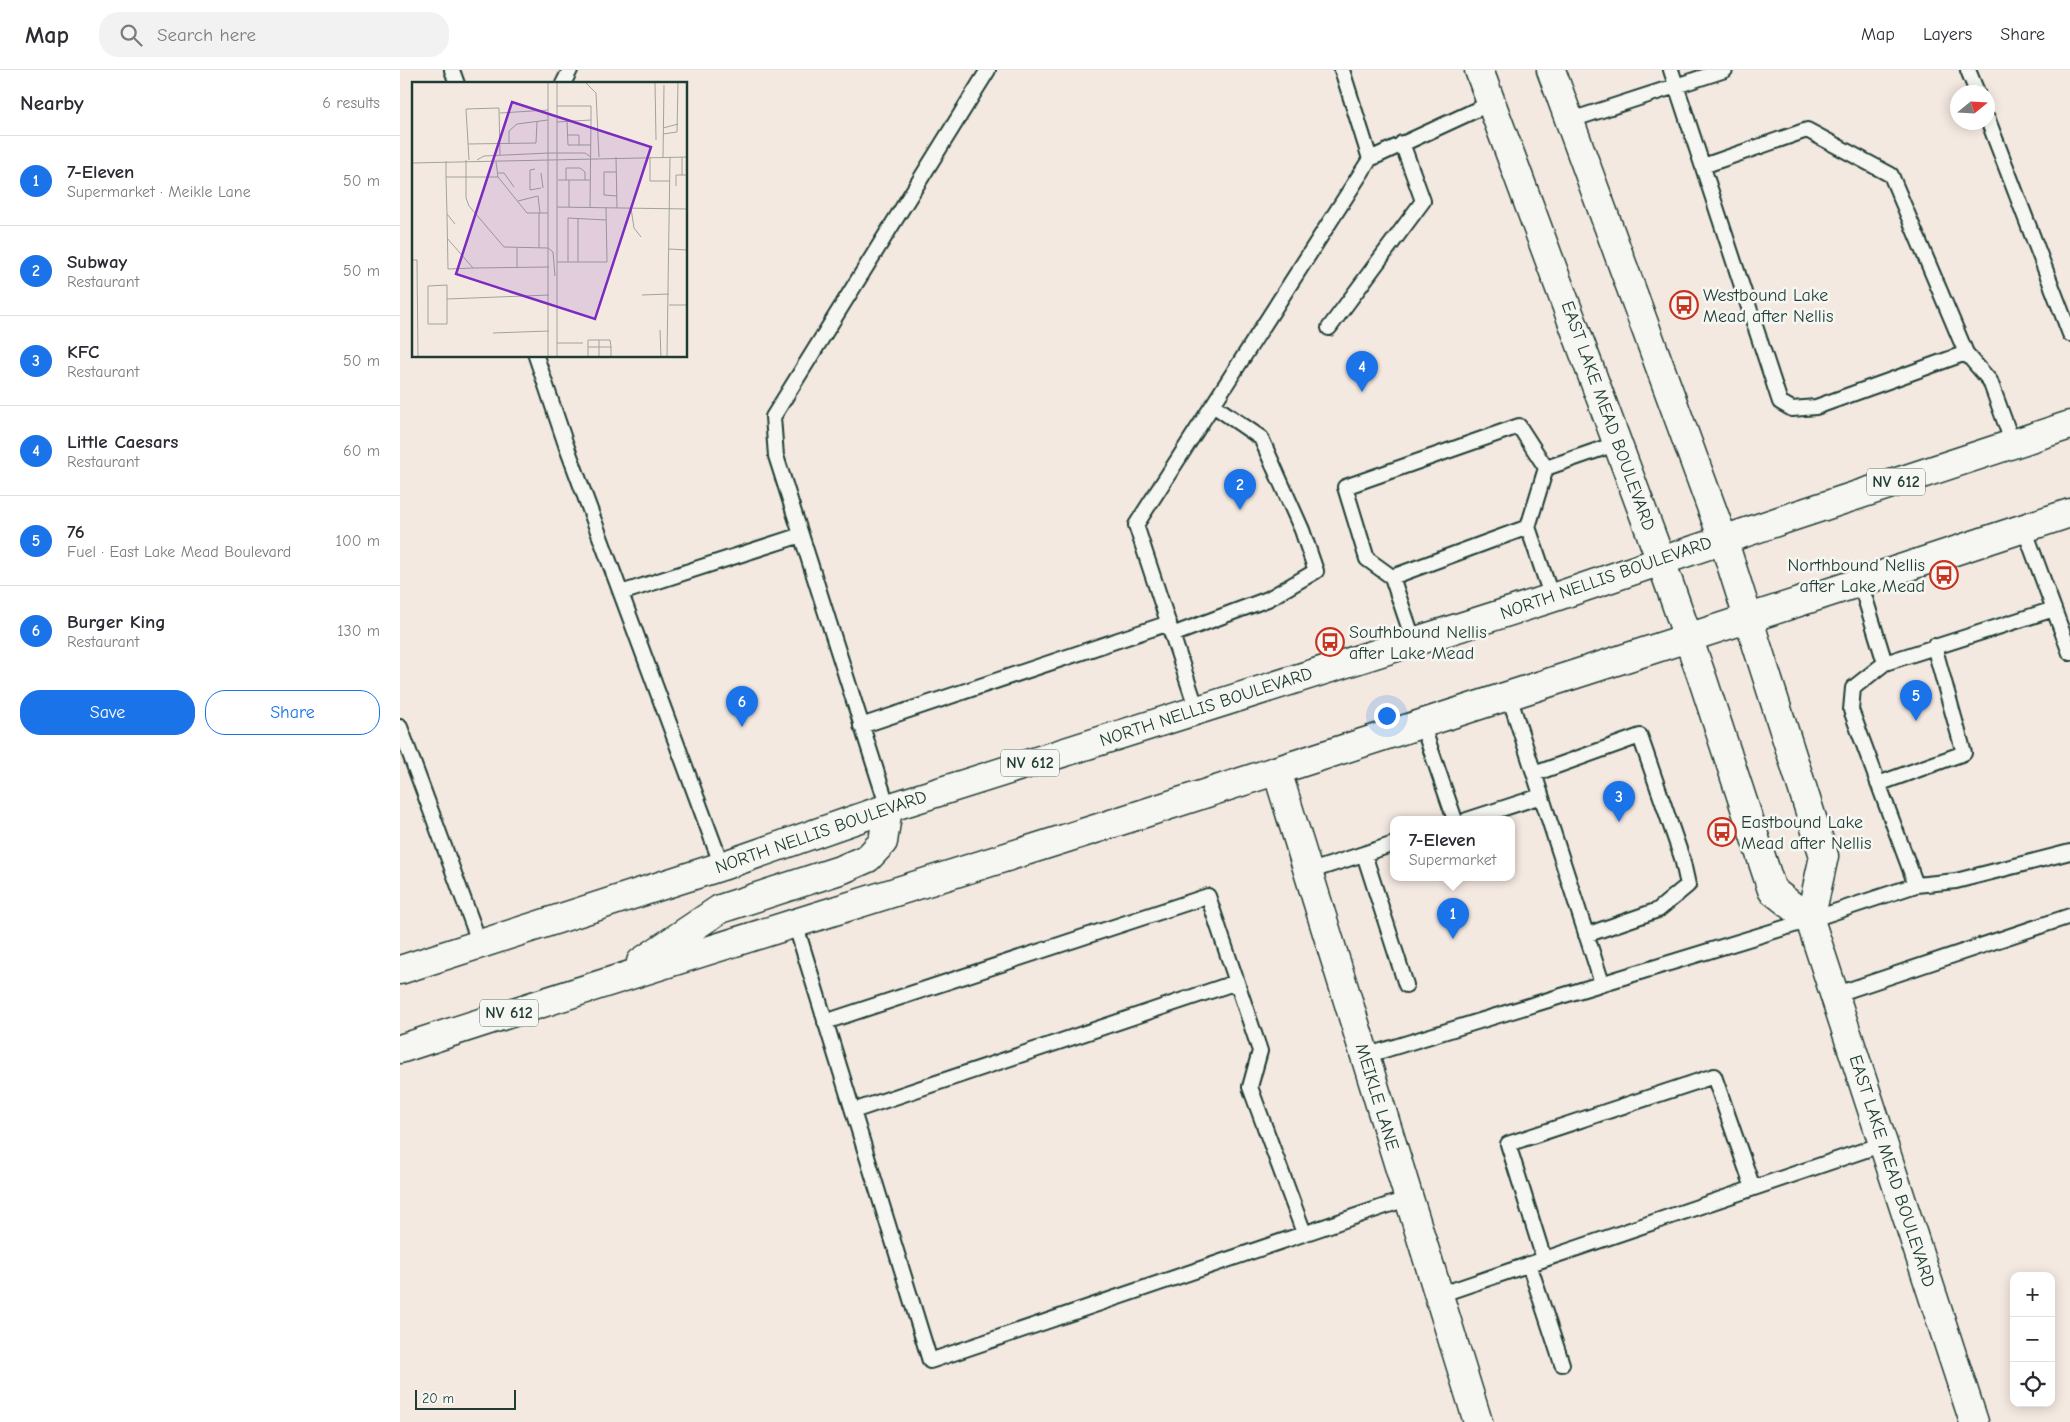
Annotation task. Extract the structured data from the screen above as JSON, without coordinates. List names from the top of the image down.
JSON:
{
  "streets": {
    "main road": [
      "EAST LAKE MEAD BOULEVARD",
      "NV 612",
      "NORTH NELLIS BOULEVARD",
      "MEIKLE LANE"
    ]
  },
  "crossings": [
    ["EAST LAKE MEAD BOULEVARD", "NV 612"],
    ["EAST LAKE MEAD BOULEVARD", "NORTH NELLIS BOULEVARD"],
    ["NV 612", "MEIKLE LANE"]
  ],
  "places": {
    "bus stop": [
      "Westbound Lake Mead after Nellis",
      "Northbound Nellis after Lake Mead",
      "Southbound Nellis after Lake Mead",
      "Eastbound Lake Mead after Nellis"
    ]
  },
  "scale_bar": "20 m",
  "north": "right",
  "page": {
    "header": "Map",
    "search": "Search here",
    "nav": ["Map", "Layers", "Share"],
    "heading": ["Nearby", "6 results"],
    "list": [
      {
        "mark": "1",
        "name": "7-Eleven",
        "note": "Supermarket · Meikle Lane",
        "value": "50 m"
      },
      {
        "mark": "2",
        "name": "Subway",
        "note": "Restaurant",
        "value": "50 m"
      },
      {
        "mark": "3",
        "name": "KFC",
        "note": "Restaurant",
        "value": "50 m"
      },
      {
        "mark": "4",
        "name": "Little Caesars",
        "note": "Restaurant",
        "value": "60 m"
      },
      {
        "mark": "5",
        "name": "76",
        "note": "Fuel · East Lake Mead Boulevard",
        "value": "100 m"
      },
      {
        "mark": "6",
        "name": "Burger King",
        "note": "Restaurant",
        "value": "130 m"
      }
    ],
    "pins": [
      "4",
      "2",
      "5",
      "6",
      "3",
      "1"
    ],
    "buttons": ["Save", "Share"],
    "popup": ["7-Eleven", "Supermarket"],
    "map_buttons": ["+", "−"],
    "scale": "20 m"
  }
}
